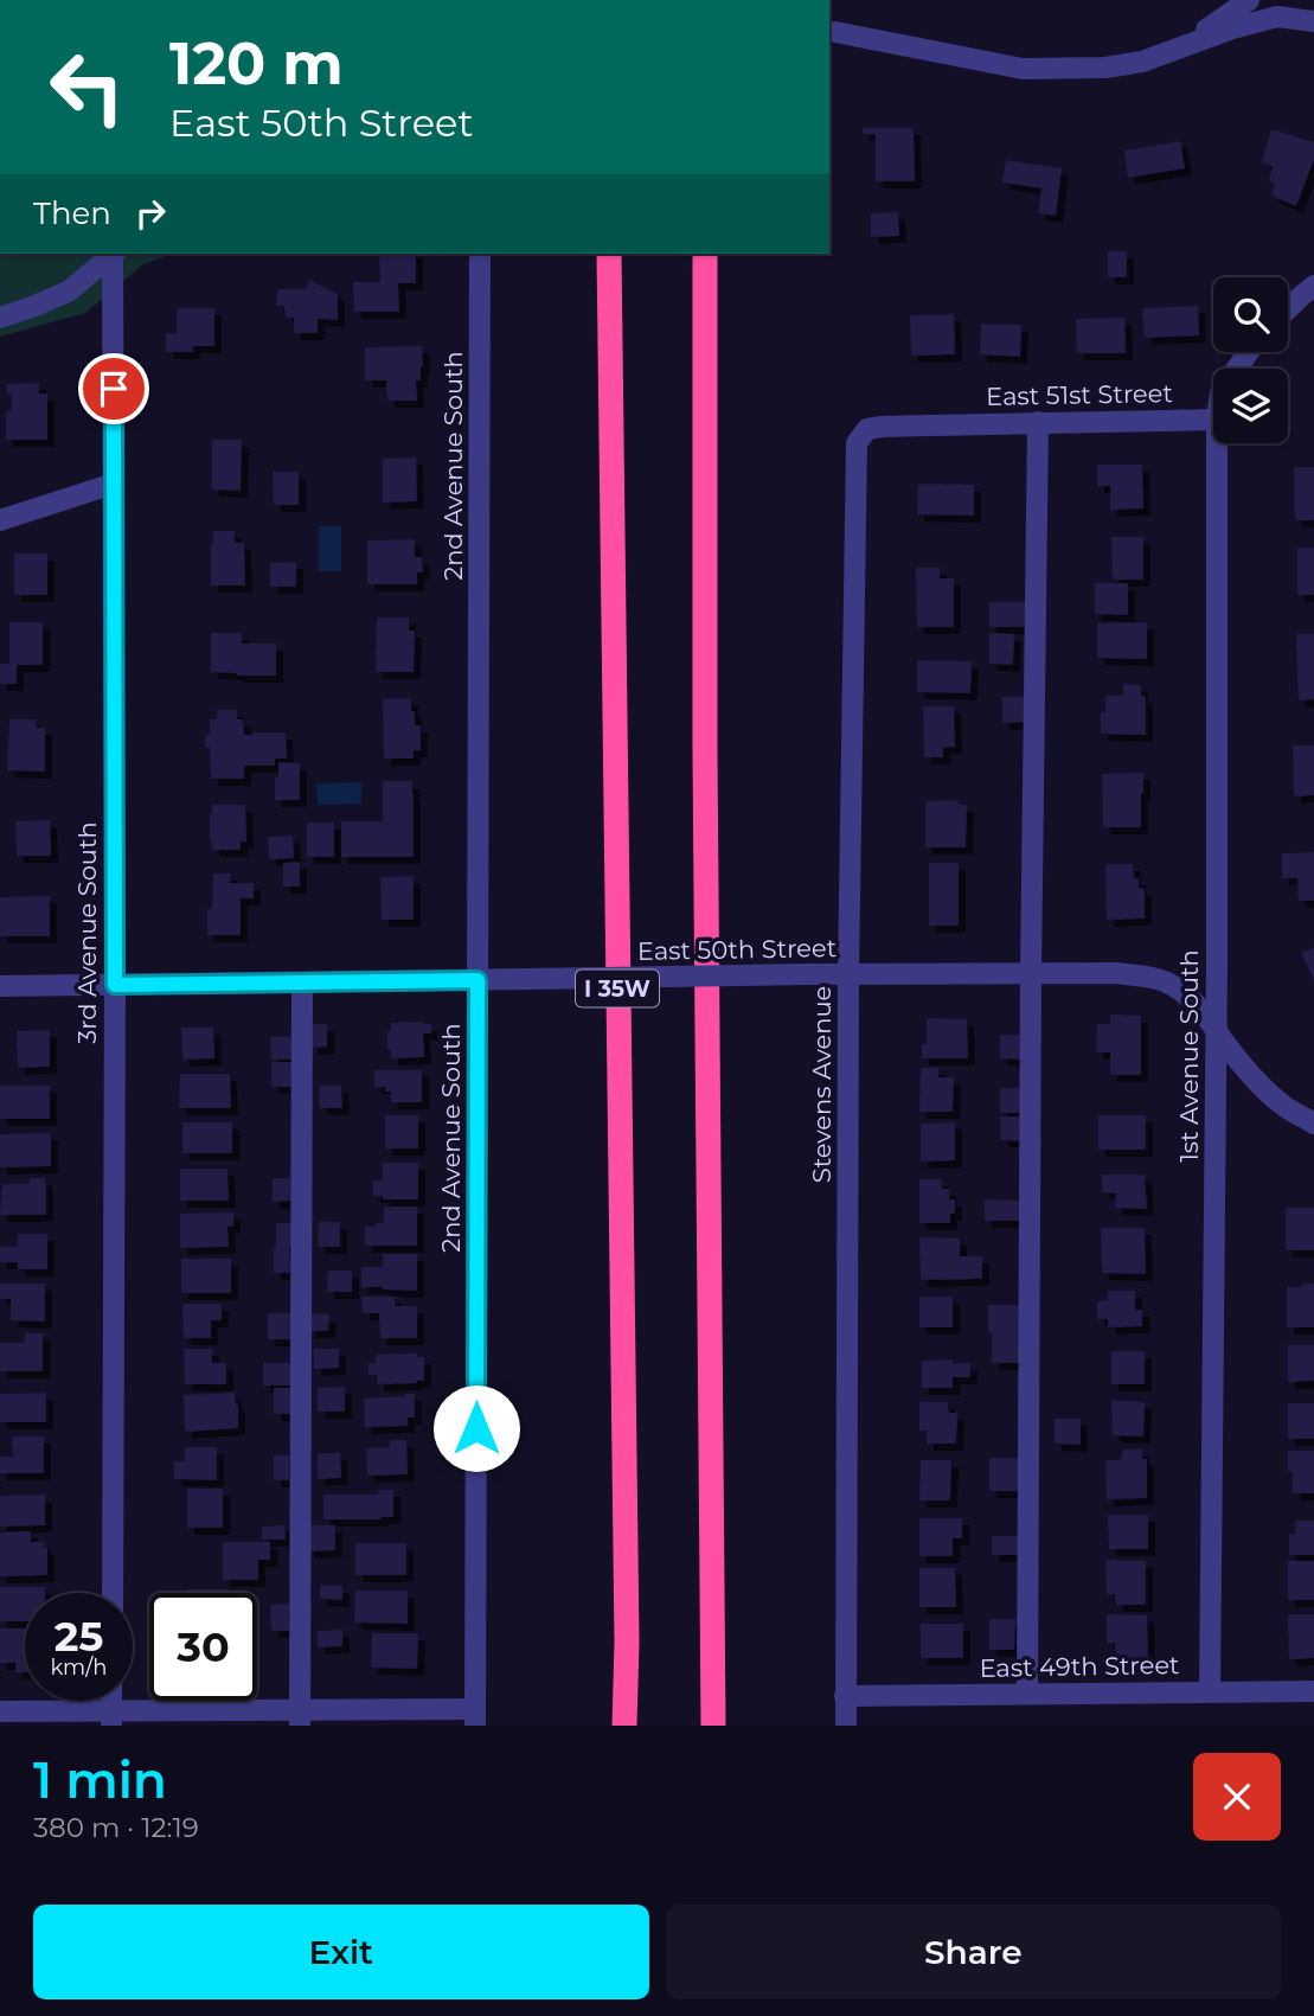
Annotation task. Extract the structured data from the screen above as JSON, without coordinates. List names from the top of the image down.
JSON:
{
  "streets": {
    "highway": ["I 35W"],
    "street": [
      "East 51st Street",
      "2nd Avenue South",
      "3rd Avenue South",
      "East 50th Street",
      "1st Avenue South",
      "Stevens Avenue",
      "East 49th Street"
    ]
  },
  "crossings": [
    ["East 51st Street", "Stevens Avenue"],
    ["2nd Avenue South", "East 50th Street"],
    ["3rd Avenue South", "East 50th Street"],
    ["East 50th Street", "1st Avenue South"],
    ["East 50th Street", "Stevens Avenue"],
    ["1st Avenue South", "East 49th Street"],
    ["Stevens Avenue", "East 49th Street"]
  ],
  "page": {
    "turn": ["120 m", "East 50th Street"],
    "then": "Then",
    "speed": "25 km/h",
    "limit": "30",
    "heading": ["1 min", "380 m · 12:19"],
    "buttons": ["Exit", "Share"]
  }
}
